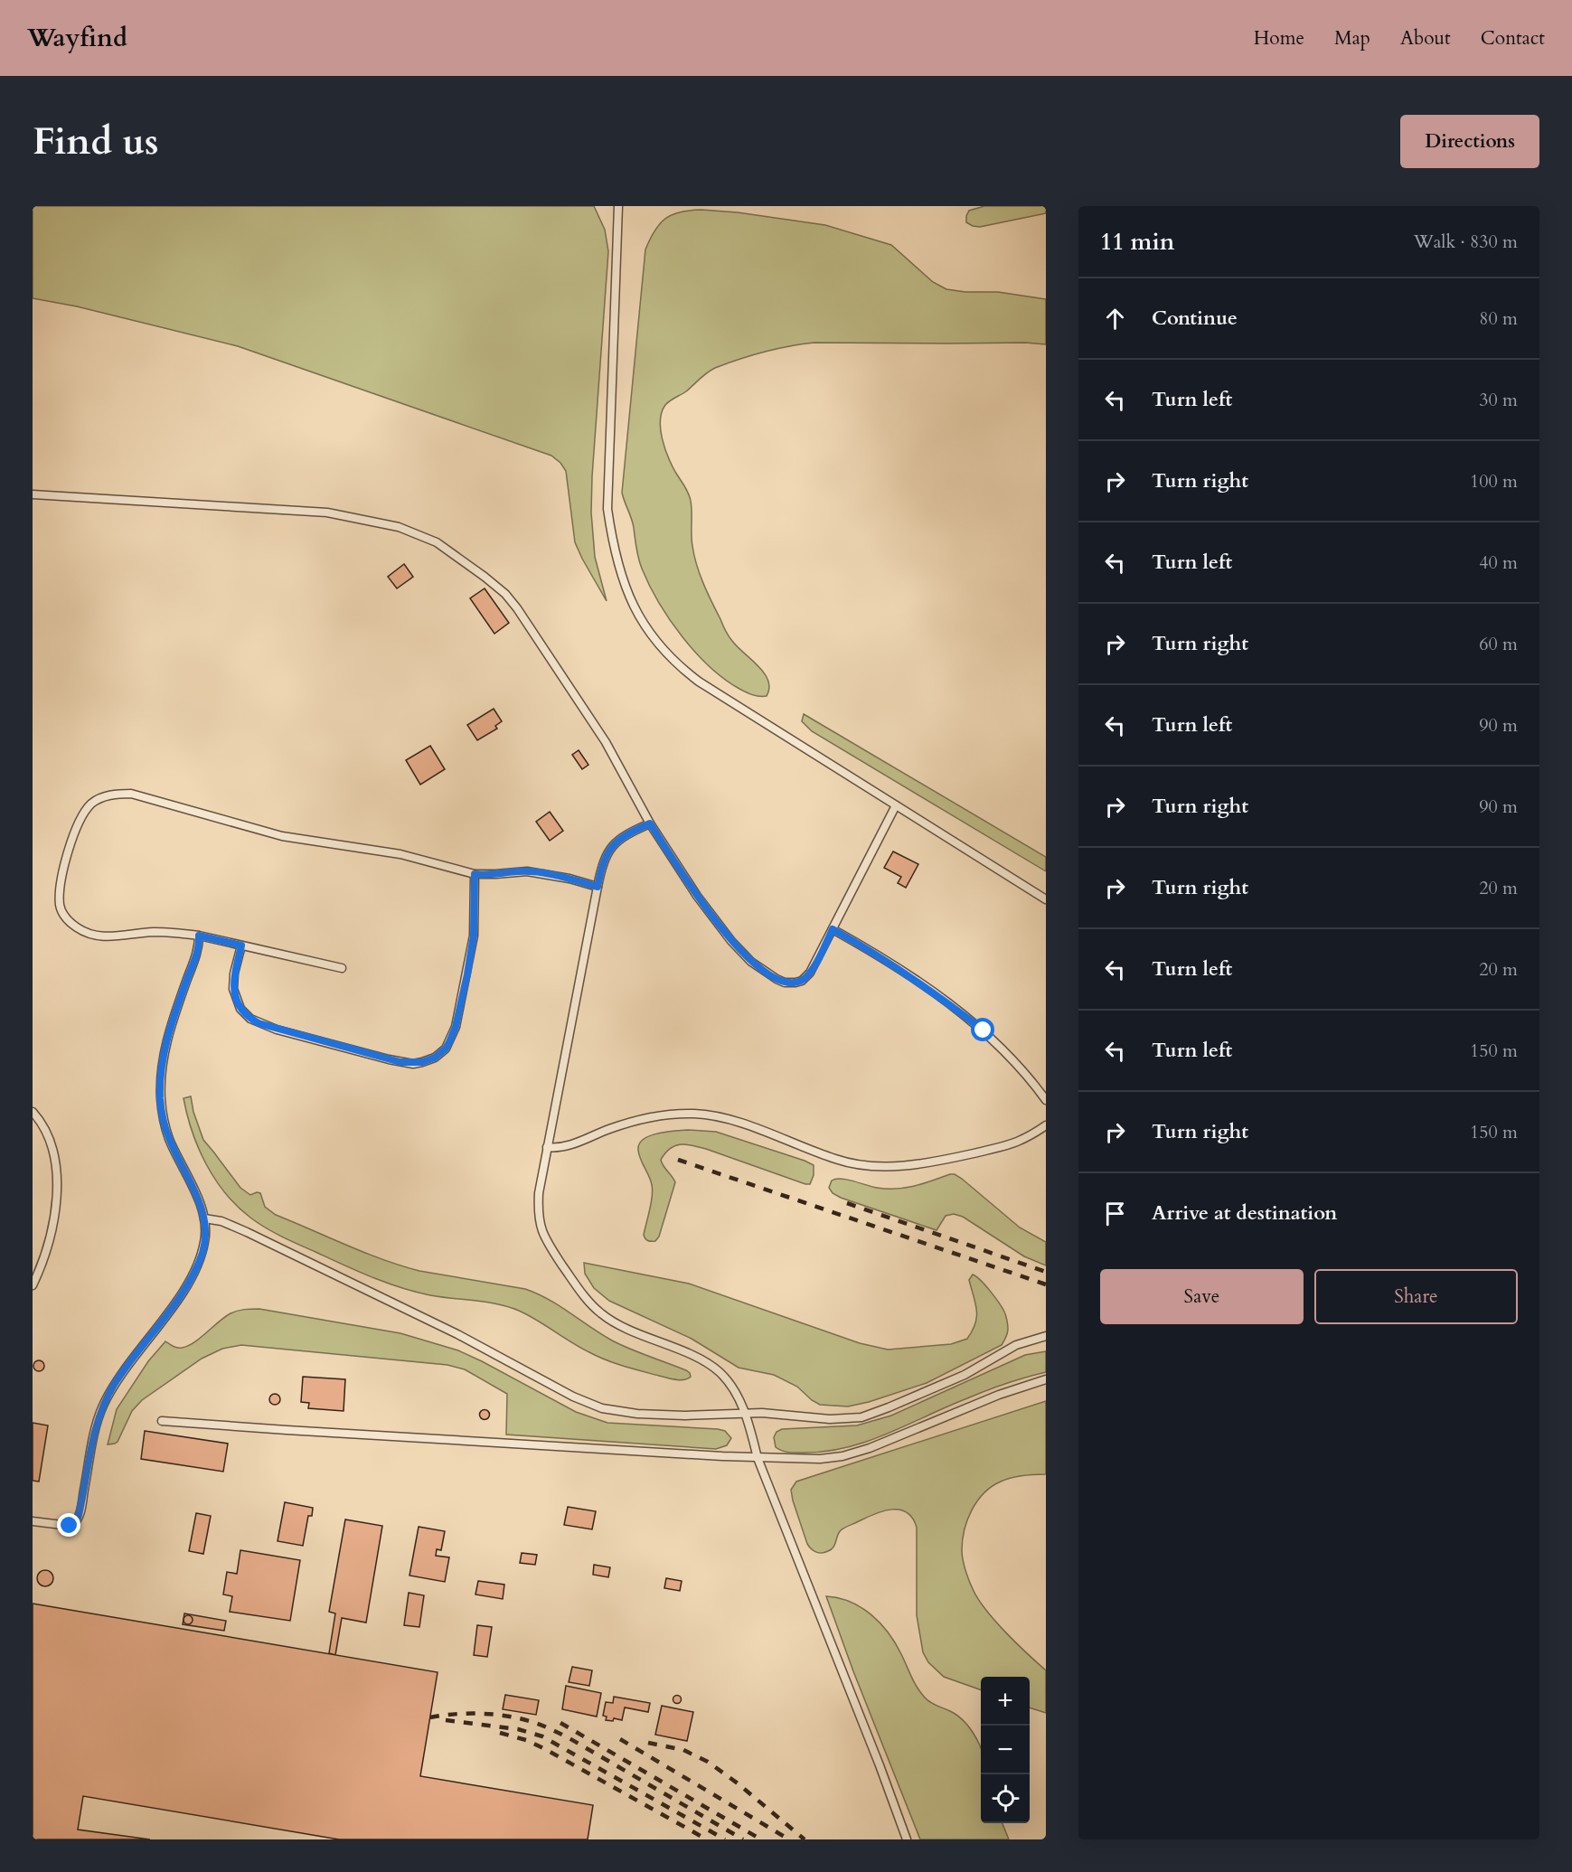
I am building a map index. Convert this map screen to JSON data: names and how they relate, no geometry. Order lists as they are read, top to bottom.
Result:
{
  "page": {
    "header": "Wayfind",
    "nav": [
      "Home",
      "Map",
      "About",
      "Contact"
    ],
    "buttons": [
      "Directions",
      ["Save", "Share"]
    ],
    "title": "Find us",
    "heading": ["11 min", "Walk · 830 m"],
    "list": [
      ["Continue", "80 m"],
      ["Turn left", "30 m"],
      ["Turn right", "100 m"],
      ["Turn left", "40 m"],
      ["Turn right", "60 m"],
      ["Turn left", "90 m"],
      ["Turn right", "90 m"],
      ["Turn right", "20 m"],
      ["Turn left", "20 m"],
      ["Turn left", "150 m"],
      ["Turn right", "150 m"],
      "Arrive at destination"
    ],
    "map_buttons": ["+", "−"]
  }
}
